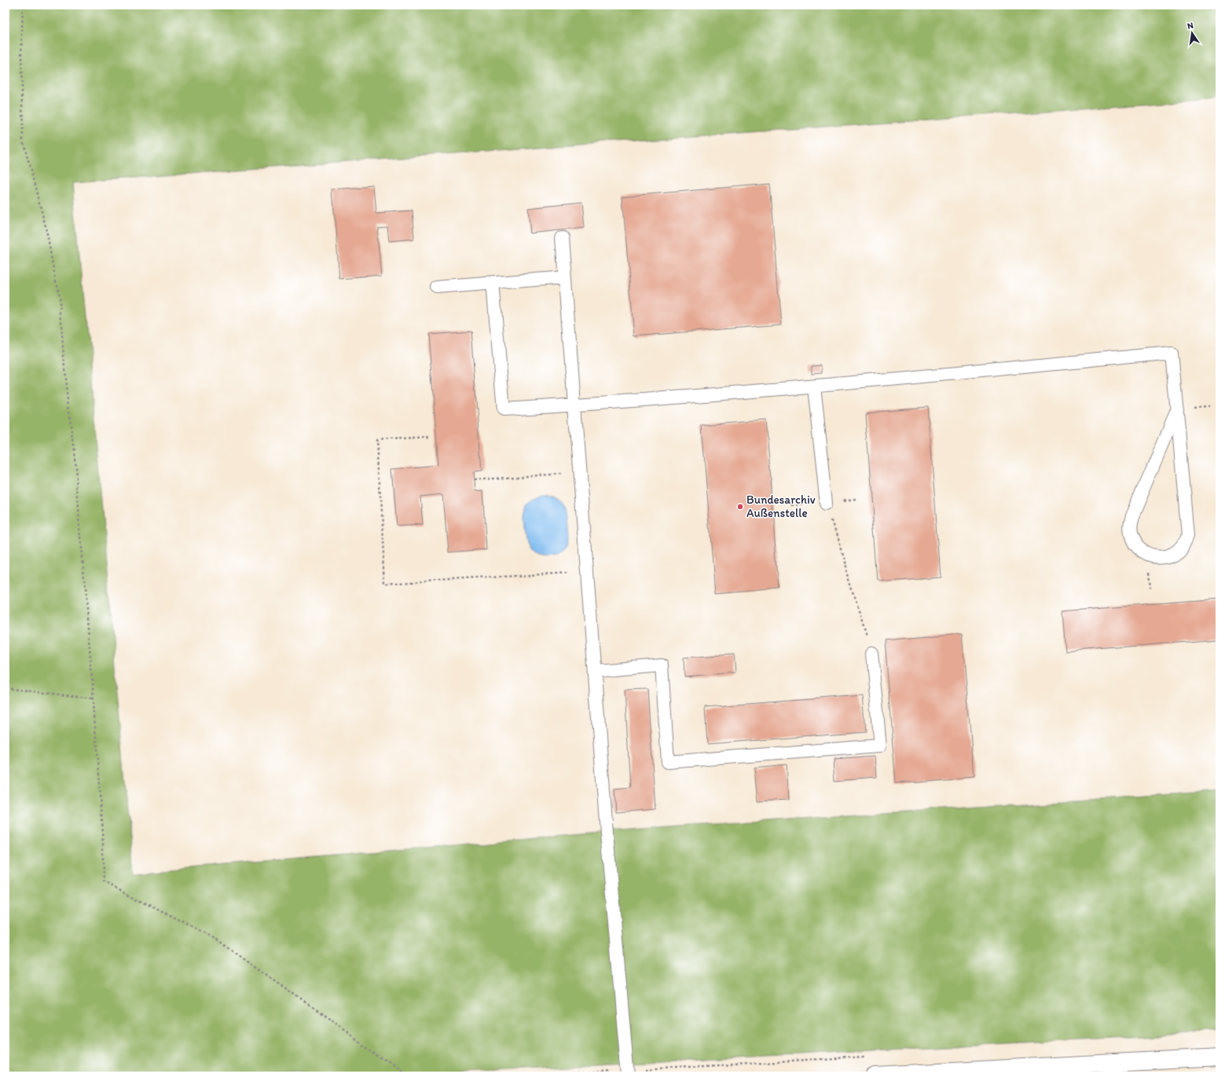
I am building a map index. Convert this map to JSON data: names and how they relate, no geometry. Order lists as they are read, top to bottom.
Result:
{
  "places": ["Bundesarchiv Außenstelle"],
  "north": "top"
}
